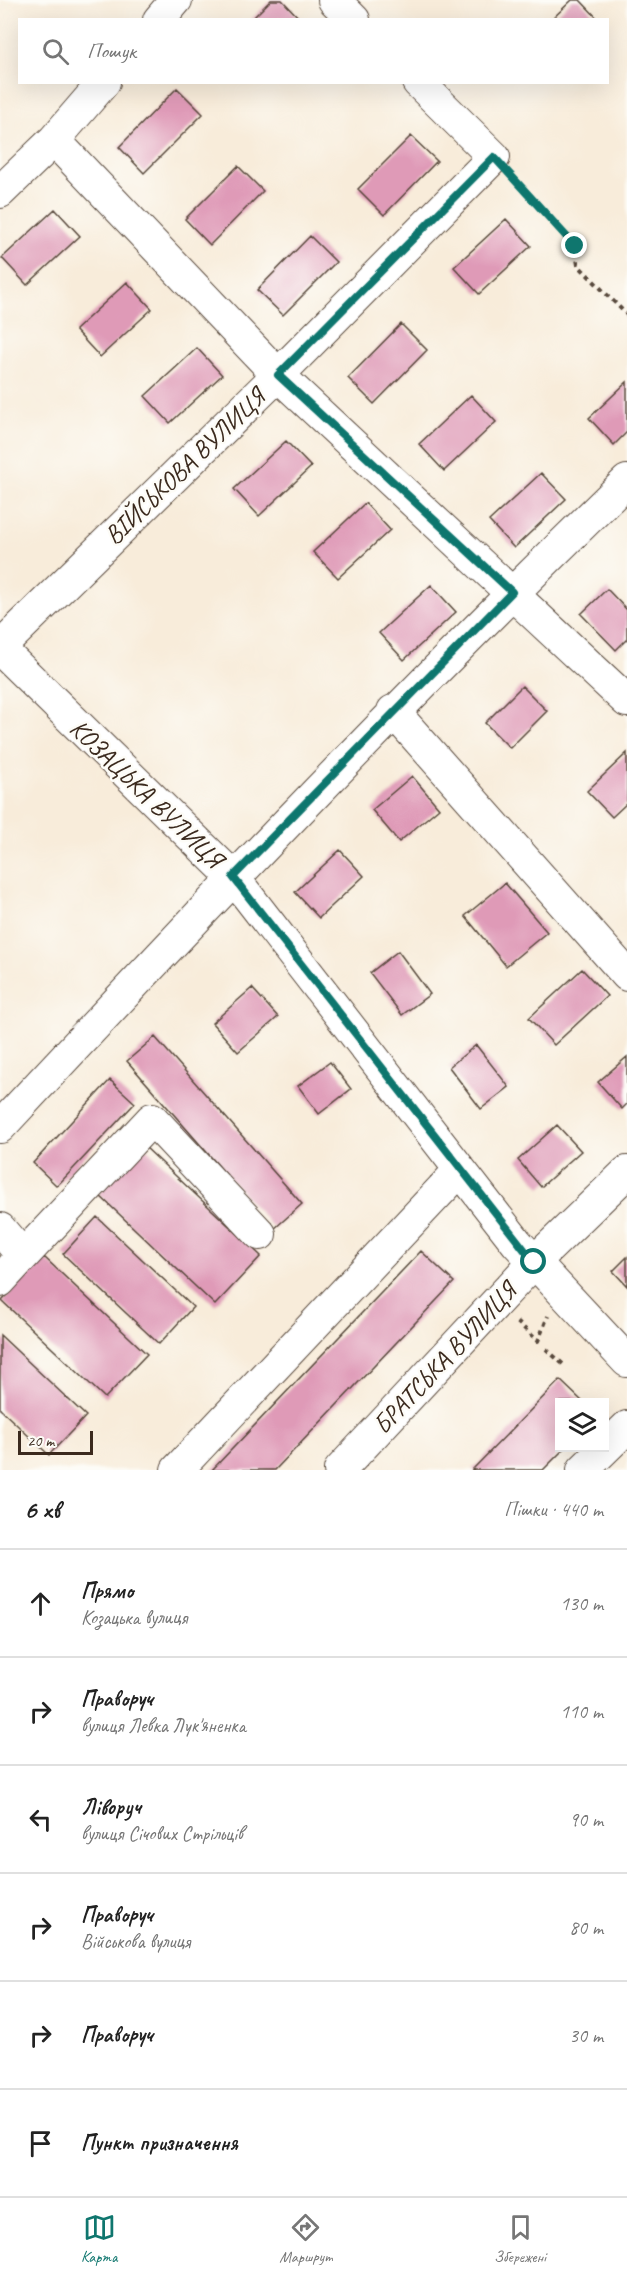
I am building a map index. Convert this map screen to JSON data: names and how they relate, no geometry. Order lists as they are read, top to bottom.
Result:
{
  "streets": {
    "street": ["ВІЙСЬКОВА ВУЛИЦЯ", "КОЗАЦЬКА ВУЛИЦЯ", "БРАТСЬКА ВУЛИЦЯ"]
  },
  "crossings": [
    ["ВІЙСЬКОВА ВУЛИЦЯ", "КОЗАЦЬКА ВУЛИЦЯ"],
    ["КОЗАЦЬКА ВУЛИЦЯ", "БРАТСЬКА ВУЛИЦЯ"]
  ],
  "scale_bar": "20 m",
  "page": {
    "search": "Пошук",
    "scale": "20 m",
    "heading": ["6 хв", "Пішки · 440 m"],
    "list": [
      ["Прямо", "Козацька вулиця", "130 m"],
      ["Праворуч", "вулиця Левка Лук'яненка", "110 m"],
      ["Ліворуч", "вулиця Січових Стрільців", "90 m"],
      ["Праворуч", "Військова вулиця", "80 m"],
      ["Праворуч", "30 m"],
      "Пункт призначення"
    ],
    "nav": ["Карта", "Маршрут", "Збережені"]
  }
}
